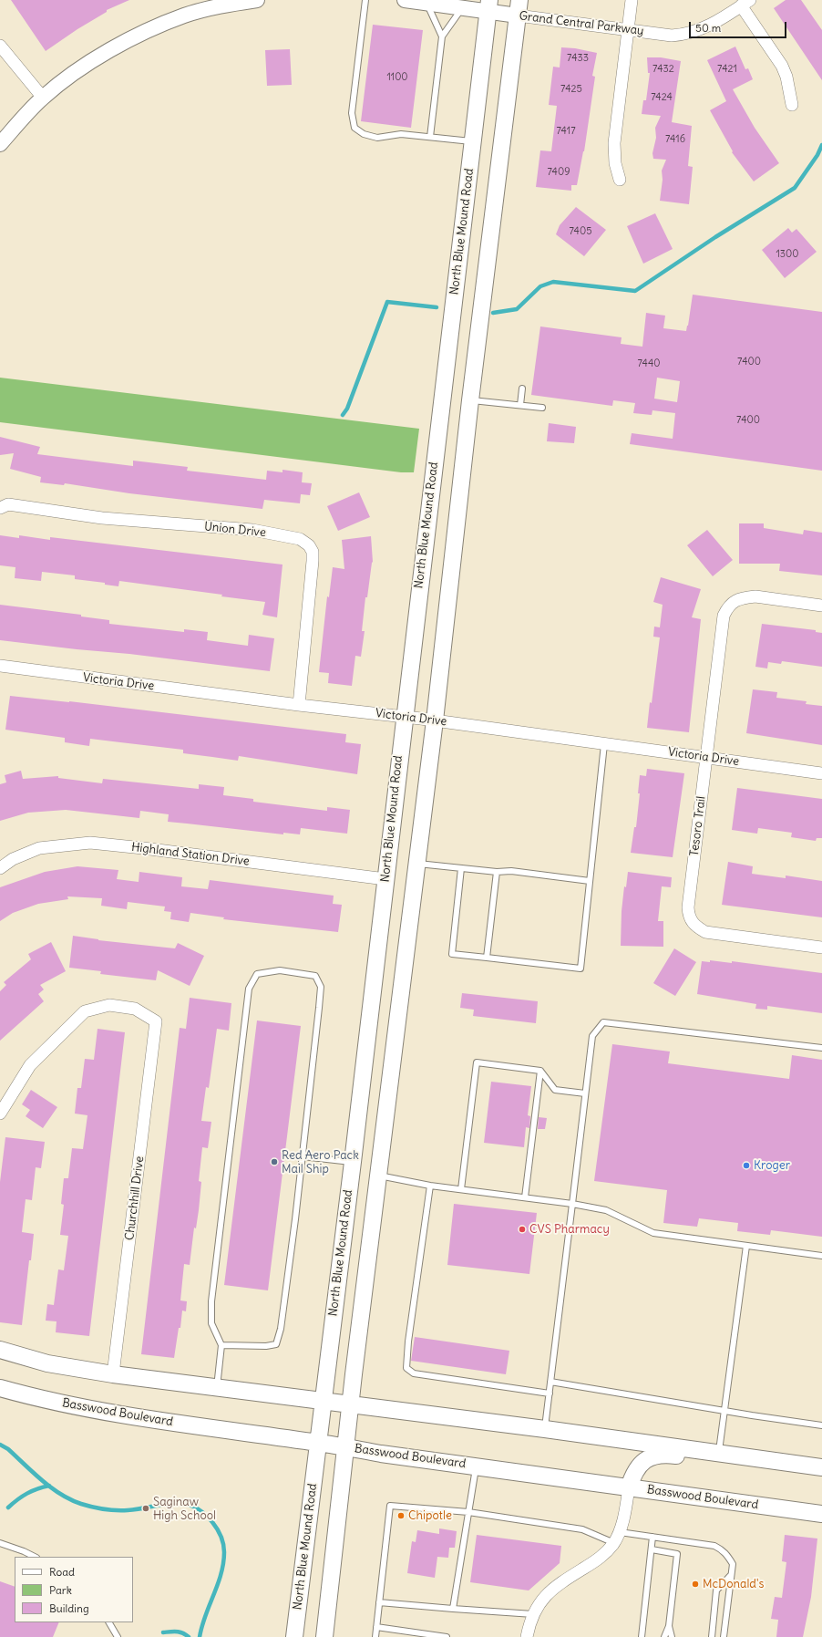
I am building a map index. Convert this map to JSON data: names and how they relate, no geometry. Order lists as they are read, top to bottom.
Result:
{
  "streets": {
    "main road": ["North Blue Mound Road", "Basswood Boulevard"],
    "street": [
      "Grand Central Parkway",
      "Union Drive",
      "Victoria Drive",
      "Tesoro Trail",
      "Highland Station Drive",
      "Churchhill Drive"
    ]
  },
  "crossings": [
    ["Grand Central Parkway", "North Blue Mound Road"],
    ["North Blue Mound Road", "Victoria Drive"],
    ["North Blue Mound Road", "Highland Station Drive"],
    ["North Blue Mound Road", "Basswood Boulevard"],
    ["Union Drive", "Victoria Drive"],
    ["Victoria Drive", "Tesoro Trail"]
  ],
  "places": [
    "Red Aero Pack Mail Ship",
    "Kroger",
    "CVS Pharmacy",
    "Saginaw High School",
    "Chipotle",
    "McDonald's"
  ],
  "house_numbers": [
    "7433",
    "7432",
    "7421",
    "1100",
    "7425",
    "7424",
    "7417",
    "7416",
    "7409",
    "7405",
    "1300",
    "7400",
    "7440",
    "7400"
  ],
  "legend": ["Road", "Park", "Building"],
  "scale_bar": "50 m"
}
